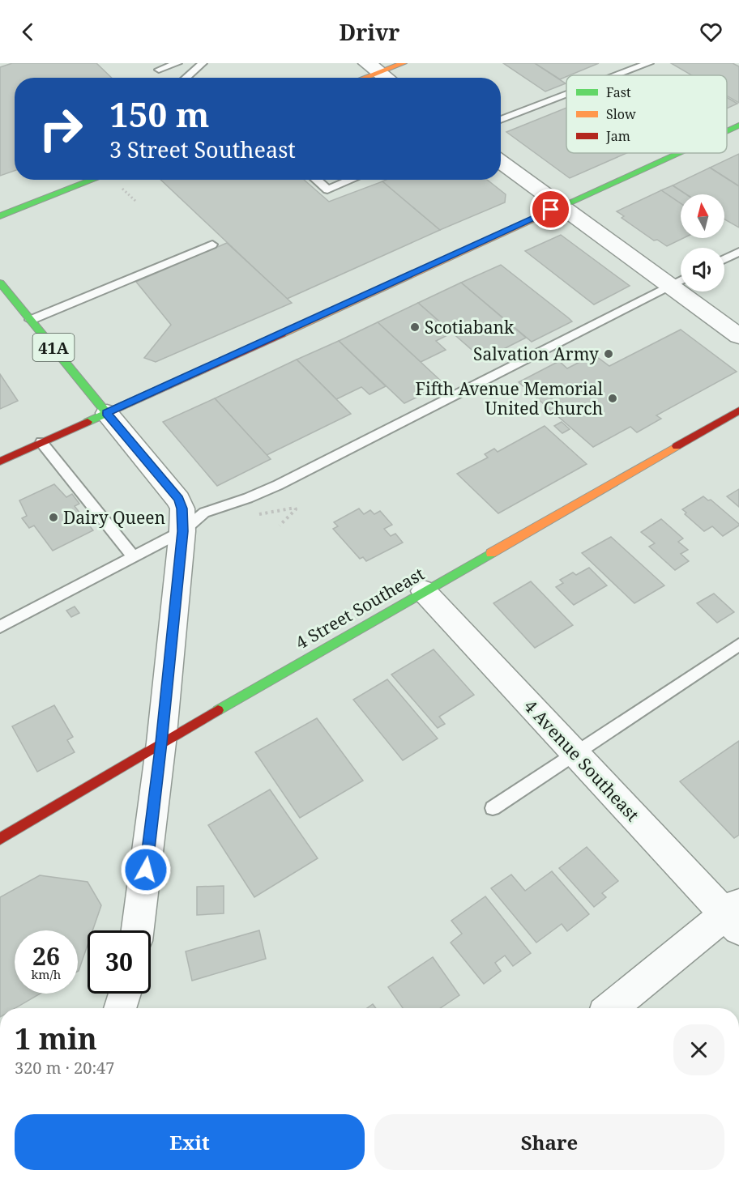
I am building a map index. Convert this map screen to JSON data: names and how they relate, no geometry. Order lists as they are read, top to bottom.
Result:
{
  "streets": {
    "street": ["41A", "4 Street Southeast", "4 Avenue Southeast"]
  },
  "crossings": [
    ["4 Street Southeast", "4 Avenue Southeast"]
  ],
  "places": [
    "Scotiabank",
    "Salvation Army",
    "Fifth Avenue Memorial United Church",
    "Dairy Queen"
  ],
  "legend": ["Fast", "Slow", "Jam"],
  "north": "top",
  "page": {
    "header": "Drivr",
    "turn": ["150 m", "3 Street Southeast"],
    "speed": "26 km/h",
    "limit": "30",
    "heading": ["1 min", "320 m · 20:47"],
    "buttons": ["Exit", "Share"]
  }
}
